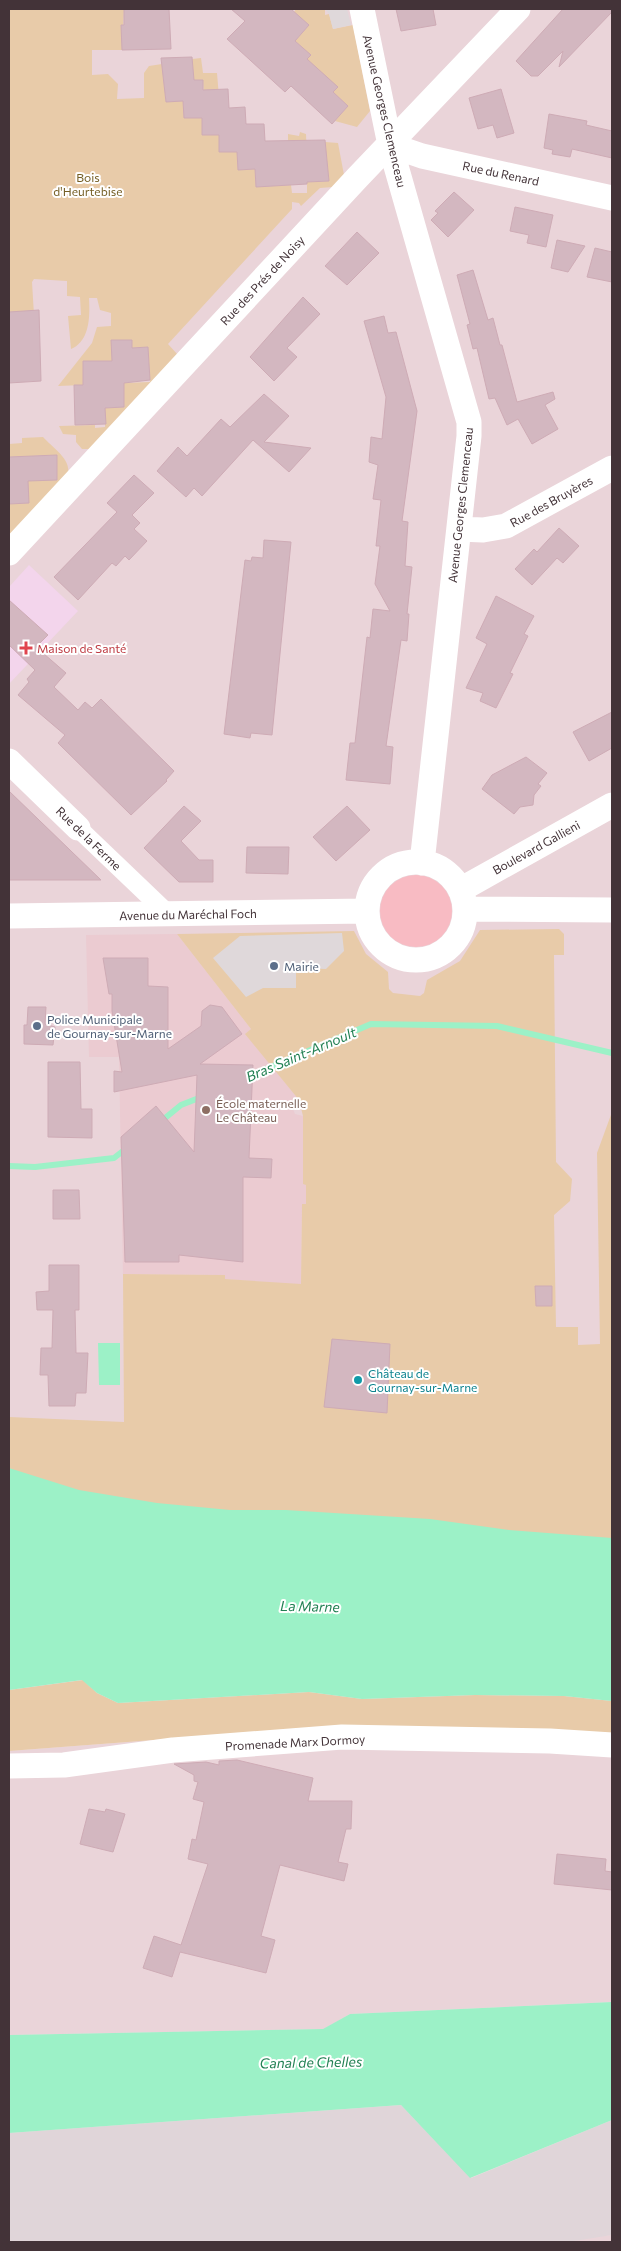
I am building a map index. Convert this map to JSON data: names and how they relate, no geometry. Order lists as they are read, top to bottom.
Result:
{
  "streets": {
    "street": [
      "Avenue Georges Clemenceau",
      "Rue du Renard",
      "Rue des Prés de Noisy",
      "Rue des Bruyères",
      "Rue de la Ferme",
      "Boulevard Gallieni",
      "Avenue du Maréchal Foch",
      "Promenade Marx Dormoy"
    ]
  },
  "crossings": [
    ["Avenue Georges Clemenceau", "Rue du Renard"],
    ["Avenue Georges Clemenceau", "Rue des Prés de Noisy"],
    ["Avenue Georges Clemenceau", "Rue des Bruyères"],
    ["Avenue Georges Clemenceau", "Boulevard Gallieni"],
    ["Avenue Georges Clemenceau", "Avenue du Maréchal Foch"],
    ["Rue du Renard", "Rue des Prés de Noisy"],
    ["Rue de la Ferme", "Avenue du Maréchal Foch"],
    ["Boulevard Gallieni", "Avenue du Maréchal Foch"]
  ],
  "water": ["Bras Saint-Arnoult", "La Marne", "Canal de Chelles"],
  "parks": ["Bois d'Heurtebise"],
  "places": {
    "health": ["Maison de Santé"],
    "other": [
      "Mairie",
      "Police Municipale de Gournay-sur-Marne",
      "École maternelle Le Château",
      "Château de Gournay-sur-Marne"
    ]
  }
}
